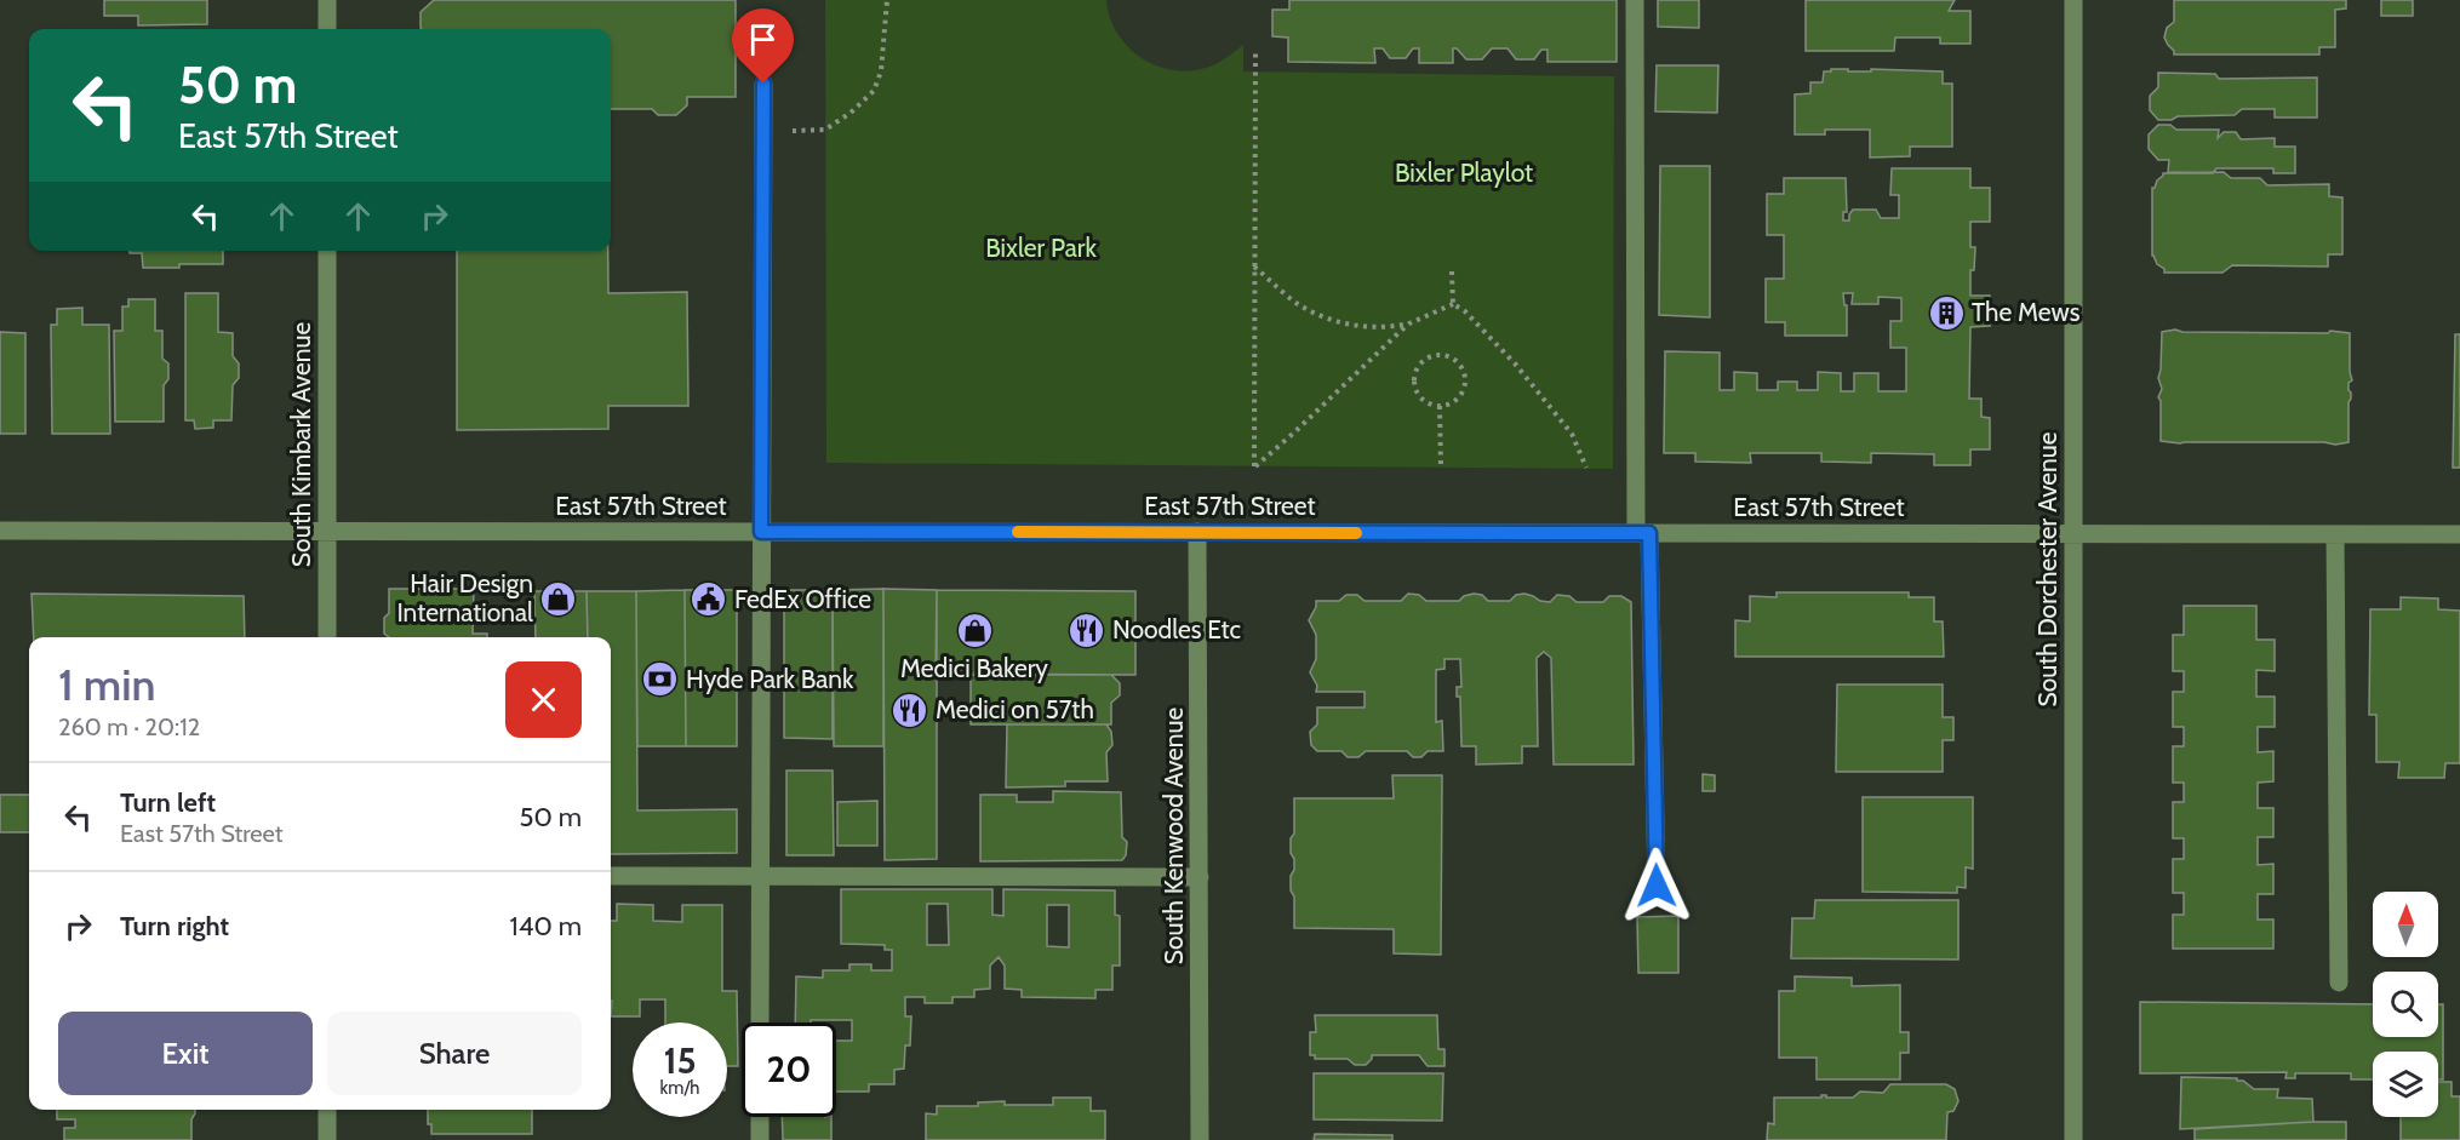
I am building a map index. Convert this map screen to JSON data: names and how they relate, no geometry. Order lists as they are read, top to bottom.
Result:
{
  "streets": {
    "street": [
      "South Kimbark Avenue",
      "East 57th Street",
      "South Dorchester Avenue",
      "South Kenwood Avenue"
    ]
  },
  "crossings": [
    ["South Kimbark Avenue", "East 57th Street"],
    ["East 57th Street", "South Dorchester Avenue"],
    ["East 57th Street", "South Kenwood Avenue"]
  ],
  "parks": ["Bixler Playlot", "Bixler Park"],
  "places": {
    "building": ["The Mews"],
    "shop": ["Hair Design International", "Medici Bakery"],
    "public building": ["FedEx Office"],
    "restaurant": ["Noodles Etc", "Medici on 57th"],
    "bank": ["Hyde Park Bank"]
  },
  "north": "top",
  "page": {
    "turn": ["50 m", "East 57th Street"],
    "heading": ["1 min", "260 m · 20:12"],
    "list": [
      {
        "name": "Turn left",
        "note": "East 57th Street",
        "value": "50 m"
      },
      {
        "name": "Turn right",
        "value": "140 m"
      }
    ],
    "buttons": ["Exit", "Share"],
    "speed": "15 km/h",
    "limit": "20"
  }
}
